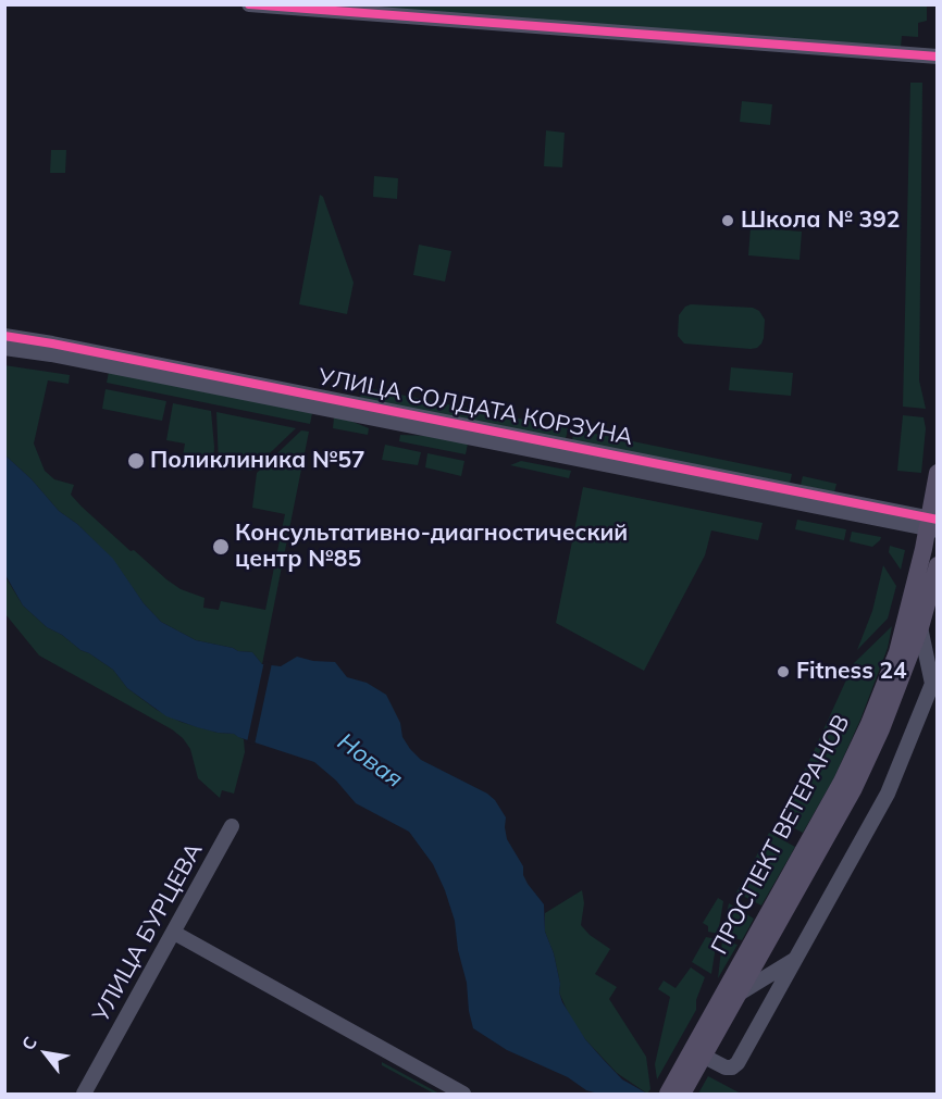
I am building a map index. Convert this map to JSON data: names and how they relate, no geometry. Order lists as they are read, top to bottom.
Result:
{
  "streets": {
    "main road": ["ПРОСПЕКТ ВЕТЕРАНОВ"],
    "street": ["УЛИЦА СОЛДАТА КОРЗУНА", "УЛИЦА БУРЦЕВА"]
  },
  "crossings": [
    ["УЛИЦА СОЛДАТА КОРЗУНА", "ПРОСПЕКТ ВЕТЕРАНОВ"]
  ],
  "water": ["Новая"],
  "places": [
    "Школа № 392",
    "Поликлиника №57",
    "Консультативно-диагностический центр №85",
    "Fitness 24"
  ],
  "north": "top left"
}
